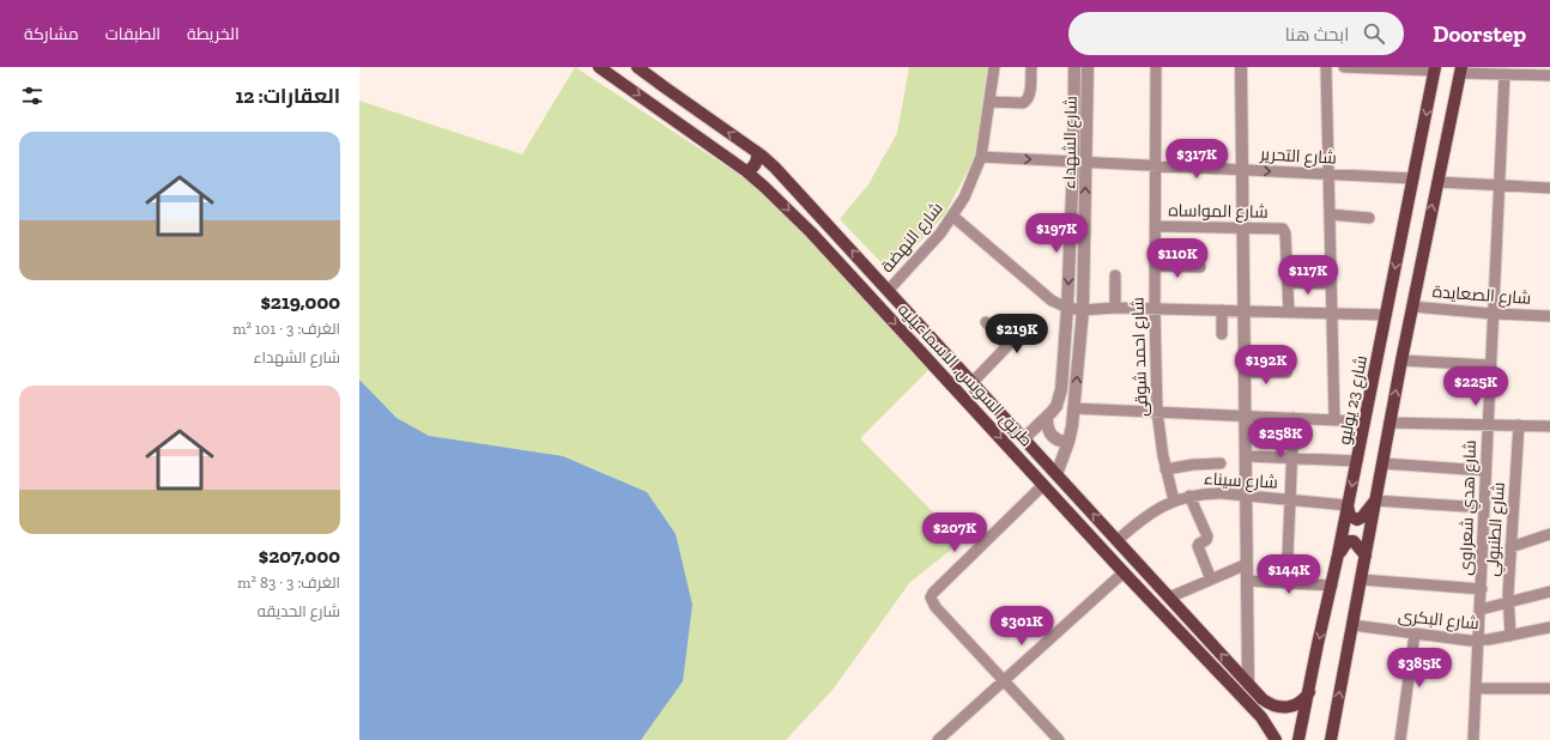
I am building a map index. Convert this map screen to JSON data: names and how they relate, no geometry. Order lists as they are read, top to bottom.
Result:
{
  "streets": {
    "main road": ["طريق السويس, الاسماعيليه", "شارع 23 يوليو"],
    "street": [
      "شارع الشهداء",
      "شارع التحرير",
      "شارع المواساه",
      "شارع النهضة",
      "شارع الصعايدة",
      "شارع احمد شوقى",
      "شارع سيناء",
      "شارع هدي شعراوى",
      "شارع الطنبولي",
      "شارع البكرى"
    ]
  },
  "crossings": [
    ["شارع الشهداء", "شارع التحرير"],
    ["شارع الشهداء", "طريق السويس, الاسماعيليه"],
    ["شارع التحرير", "شارع النهضة"],
    ["شارع التحرير", "شارع احمد شوقى"],
    ["شارع التحرير", "شارع 23 يوليو"],
    ["شارع المواساه", "شارع احمد شوقى"],
    ["شارع النهضة", "طريق السويس, الاسماعيليه"],
    ["شارع الصعايدة", "شارع هدي شعراوى"],
    ["شارع احمد شوقى", "شارع سيناء"],
    ["طريق السويس, الاسماعيليه", "شارع سيناء"],
    ["شارع 23 يوليو", "شارع سيناء"],
    ["شارع هدي شعراوى", "شارع البكرى"],
    ["شارع الطنبولي", "شارع البكرى"]
  ],
  "one_way": ["شارع التحرير"],
  "page": {
    "header": "Doorstep",
    "search": "ابحث هنا",
    "nav": ["الخريطة", "الطبقات", "مشاركة"],
    "heading": "العقارات: 12",
    "list": [
      {
        "name": "$219,000",
        "note": "الغرف: 3 · 101 m² · شارع الشهداء"
      },
      {
        "name": "$207,000",
        "note": "الغرف: 3 · 83 m² · شارع الحديقه"
      }
    ],
    "price": [
      "$317K",
      "$197K",
      "$110K",
      "$117K",
      "$219K",
      "$192K",
      "$225K",
      "$258K",
      "$207K",
      "$144K",
      "$301K",
      "$385K"
    ]
  }
}
